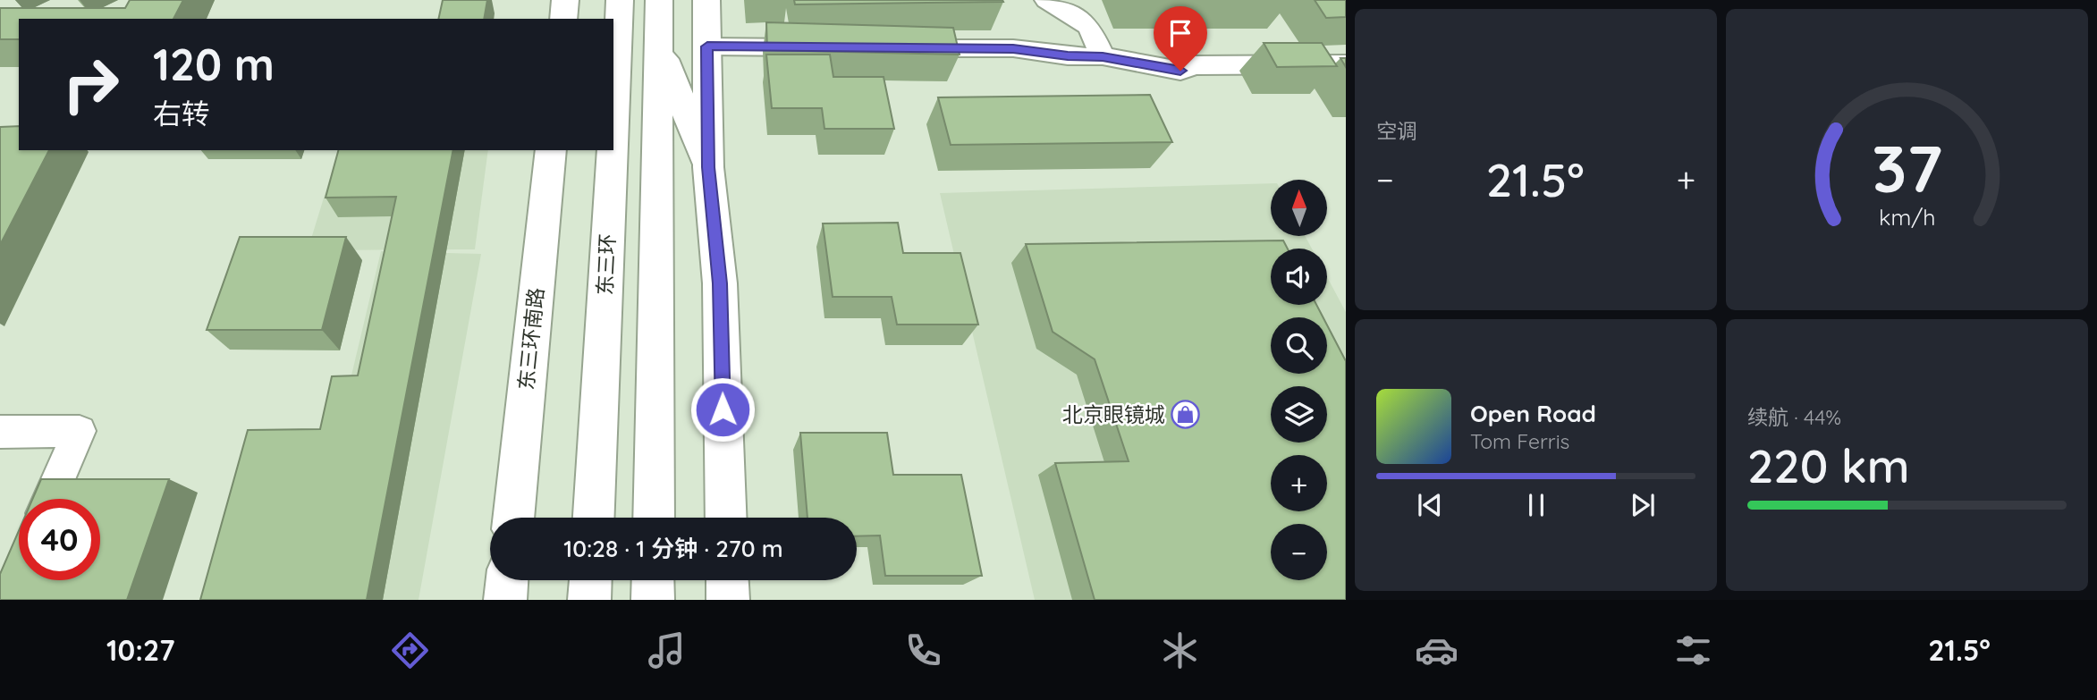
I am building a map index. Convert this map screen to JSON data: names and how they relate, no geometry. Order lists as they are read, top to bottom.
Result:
{
  "streets": {
    "main road": ["东三环", "东三环南路"]
  },
  "places": {
    "shop": ["北京眼镜城"]
  },
  "north": "top",
  "page": {
    "tile": [
      "空调",
      ["续航 · 44%", "220 km"]
    ],
    "turn": ["120 m", "右转"],
    "heat": ["−", "21.5°", "+"],
    "map_buttons": ["+", "−"],
    "song": ["Open Road", "Tom Ferris"],
    "limit": "40",
    "trip": "10:28 · 1 分钟 · 270 m",
    "tabs": ["10:27", "21.5°"],
    "gauge": ["37", "km/h"]
  }
}
